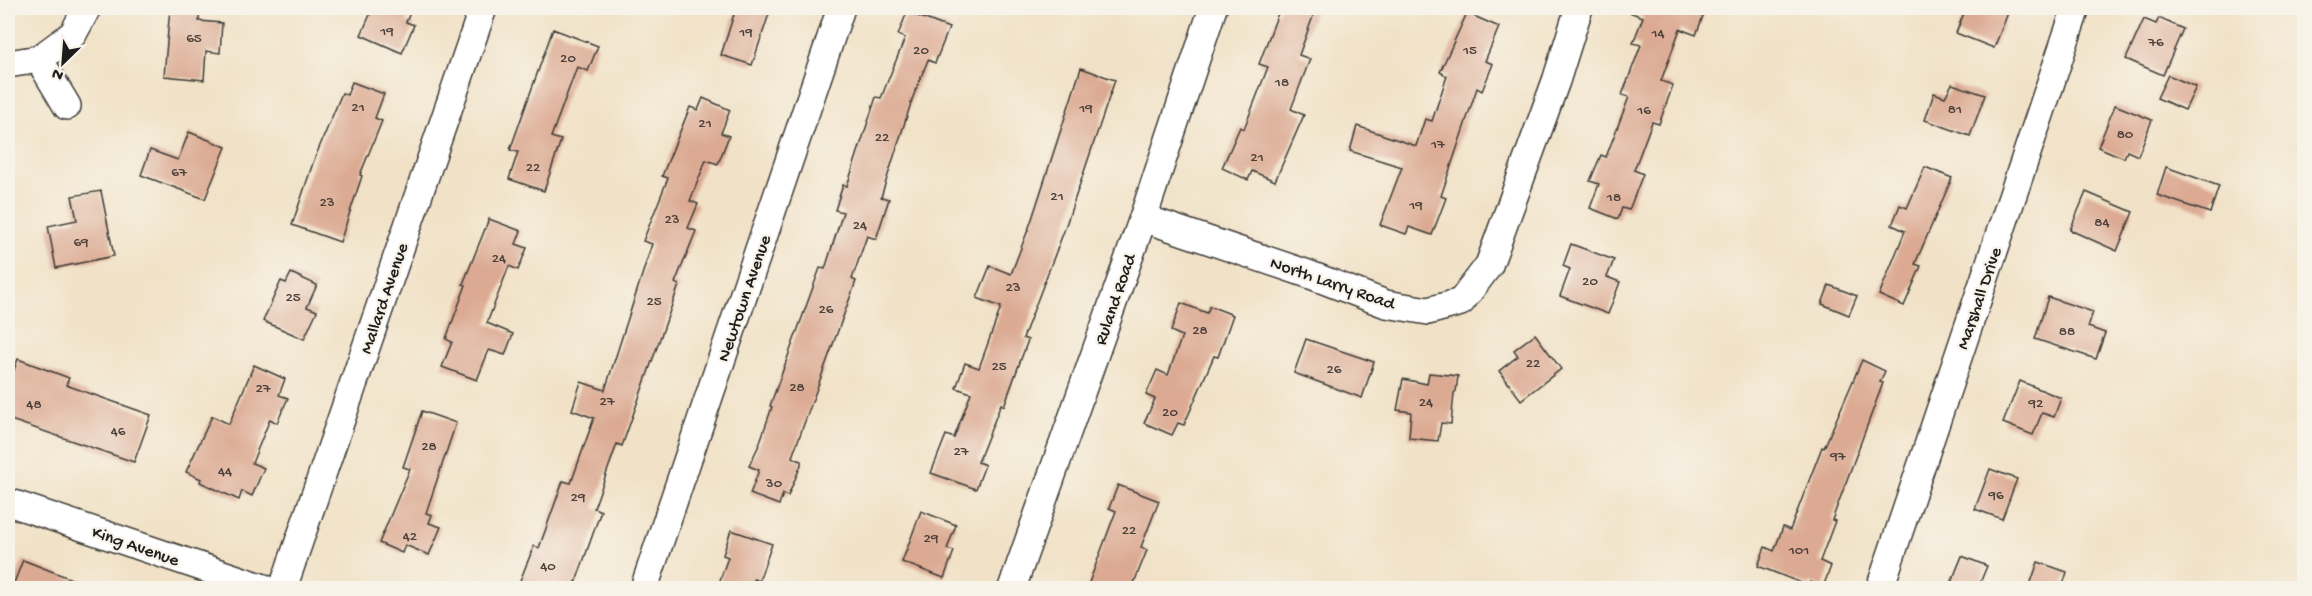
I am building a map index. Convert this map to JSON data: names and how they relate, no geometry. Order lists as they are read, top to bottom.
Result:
{
  "streets": {
    "street": [
      "North Larry Road",
      "Mallard Avenue",
      "Newtown Avenue",
      "Marshall Drive",
      "Ruland Road",
      "King Avenue"
    ]
  },
  "crossings": [
    ["North Larry Road", "Ruland Road"]
  ],
  "house_numbers": [
    "19",
    "19",
    "14",
    "65",
    "76",
    "20",
    "15",
    "20",
    "18",
    "21",
    "19",
    "81",
    "16",
    "21",
    "80",
    "22",
    "17",
    "21",
    "22",
    "67",
    "21",
    "18",
    "23",
    "19",
    "23",
    "84",
    "24",
    "69",
    "24",
    "20",
    "23",
    "25",
    "25",
    "26",
    "28",
    "88",
    "22",
    "25",
    "26",
    "28",
    "27",
    "27",
    "24",
    "92",
    "48",
    "20",
    "46",
    "28",
    "27",
    "97",
    "44",
    "30",
    "96",
    "29",
    "22",
    "42",
    "29",
    "101",
    "40"
  ],
  "north": "bottom left"
}
